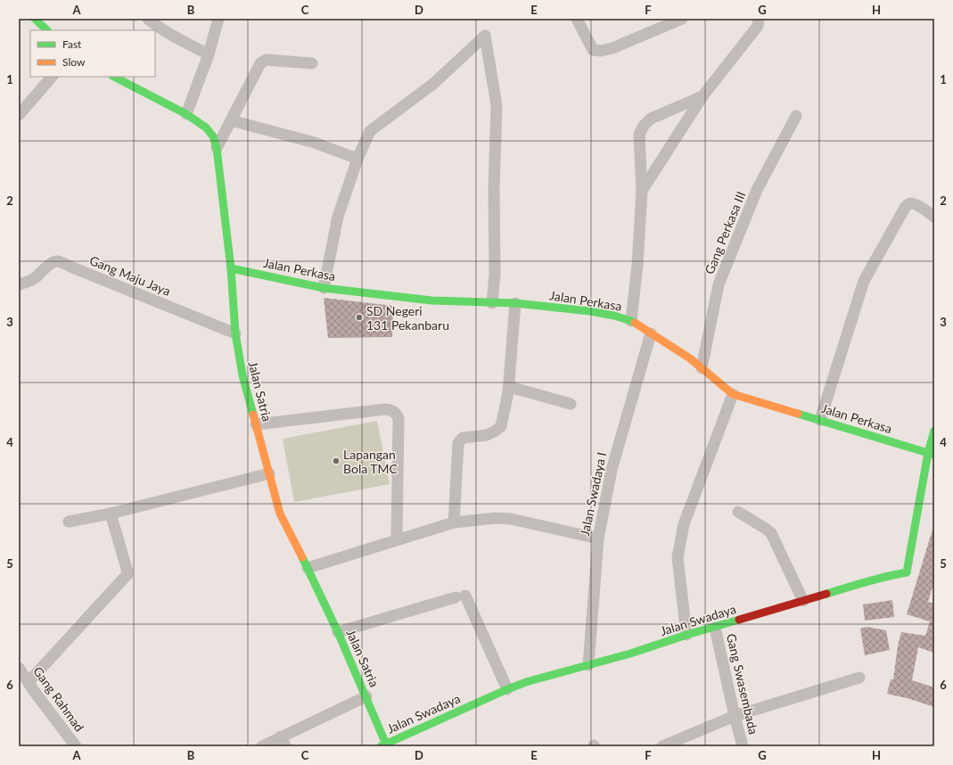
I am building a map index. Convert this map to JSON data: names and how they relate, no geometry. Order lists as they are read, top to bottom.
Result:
{
  "streets": {
    "street": [
      "Gang Perkasa III",
      "Jalan Perkasa",
      "Gang Maju Jaya",
      "Jalan Satria",
      "Jalan Swadaya I",
      "Jalan Swadaya",
      "Gang Swasembada",
      "Gang Rahmad"
    ]
  },
  "crossings": [
    ["Gang Perkasa III", "Jalan Perkasa"],
    ["Jalan Perkasa", "Jalan Satria"],
    ["Jalan Perkasa", "Jalan Swadaya I"],
    ["Jalan Perkasa", "Jalan Swadaya"],
    ["Gang Maju Jaya", "Jalan Satria"],
    ["Jalan Satria", "Jalan Swadaya"],
    ["Jalan Swadaya I", "Jalan Swadaya"],
    ["Jalan Swadaya", "Gang Swasembada"]
  ],
  "places": ["SD Negeri 131 Pekanbaru", "Lapangan Bola TMC"],
  "legend": ["Fast", "Slow"],
  "grid": {
    "columns": [
      "A",
      "B",
      "C",
      "D",
      "E",
      "F",
      "G",
      "H"
    ],
    "rows": [
      "1",
      "2",
      "3",
      "4",
      "5",
      "6"
    ]
  }
}
